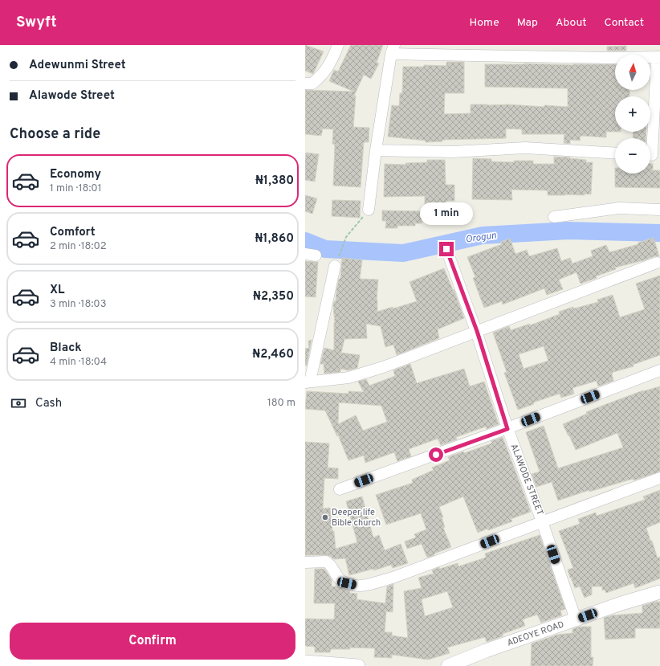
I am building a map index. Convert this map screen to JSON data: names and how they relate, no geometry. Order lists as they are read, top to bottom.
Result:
{
  "streets": {
    "street": ["ALAWODE STREET", "ADEOYE ROAD"]
  },
  "crossings": [
    ["ALAWODE STREET", "ADEOYE ROAD"]
  ],
  "water": ["Orogun"],
  "places": ["Deeper life Bible church"],
  "north": "top",
  "page": {
    "header": "Swyft",
    "nav": [
      "Home",
      "Map",
      "About",
      "Contact"
    ],
    "banner": ["Adewunmi Street", "Alawode Street"],
    "map_buttons": ["+", "−"],
    "heading": "Choose a ride",
    "list": [
      {
        "name": "Economy",
        "note": "1 min · 18:01",
        "value": "₦1,380"
      },
      {
        "name": "Comfort",
        "note": "2 min · 18:02",
        "value": "₦1,860"
      },
      {
        "name": "XL",
        "note": "3 min · 18:03",
        "value": "₦2,350"
      },
      {
        "name": "Black",
        "note": "4 min · 18:04",
        "value": "₦2,460"
      }
    ],
    "bubble": "1 min",
    "pay": ["Cash", "180 m"],
    "buttons": "Confirm"
  }
}
